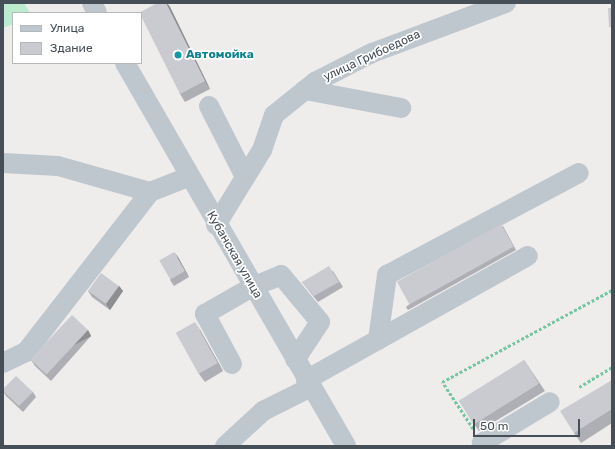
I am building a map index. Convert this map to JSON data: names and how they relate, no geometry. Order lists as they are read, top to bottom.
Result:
{
  "streets": {
    "street": ["улица Грибоедова", "Кубанская улица"]
  },
  "crossings": [
    ["улица Грибоедова", "Кубанская улица"]
  ],
  "places": ["Автомойка"],
  "legend": ["Улица", "Здание"],
  "scale_bar": "50 m"
}
